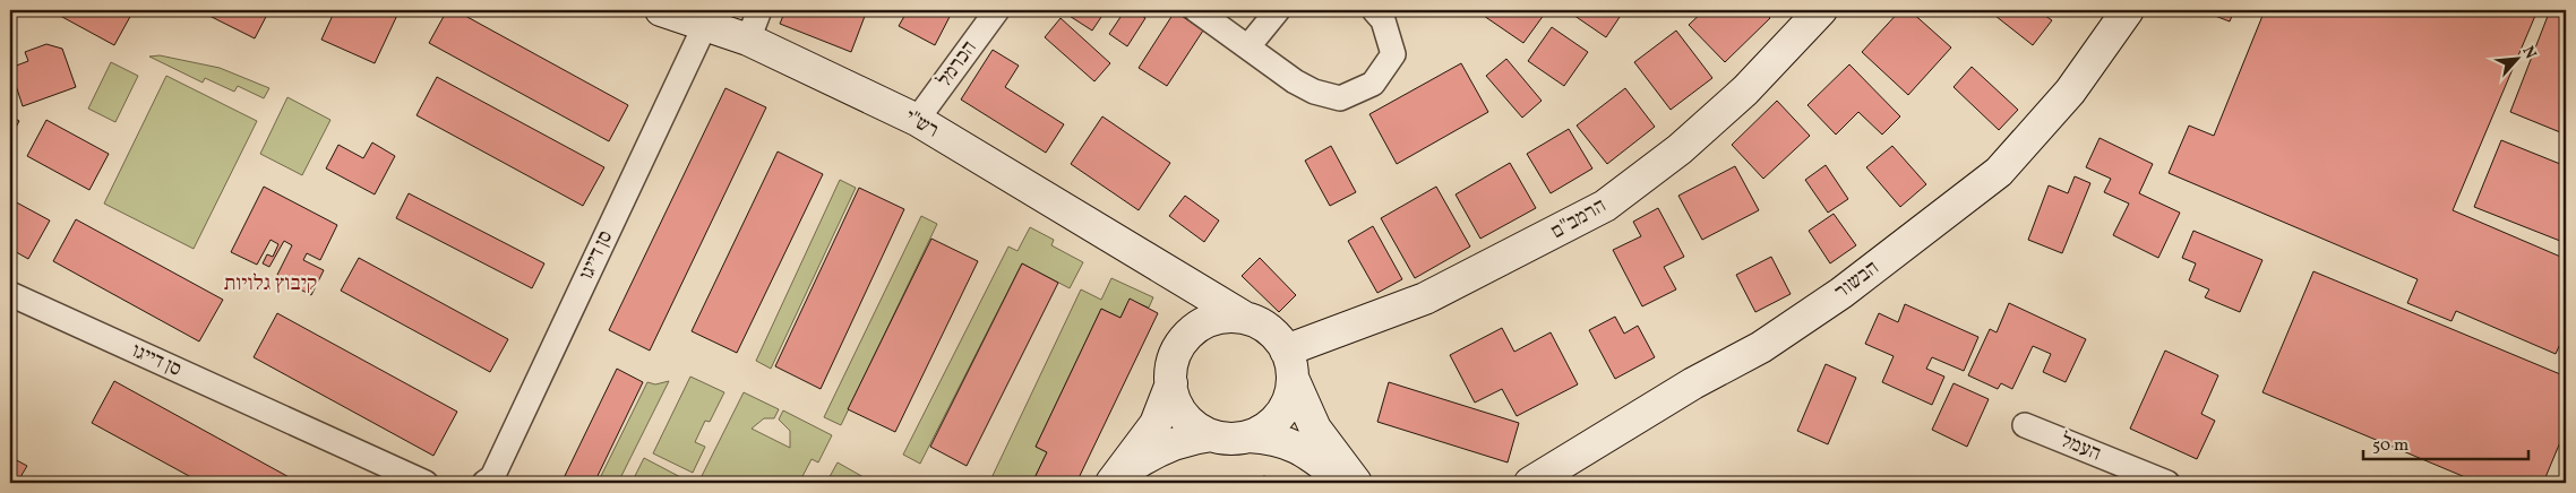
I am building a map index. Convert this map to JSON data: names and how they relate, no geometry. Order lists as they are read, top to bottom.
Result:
{
  "streets": {
    "street": [
      "הכרמל",
      "רש\"י",
      "הרמב\"ם",
      "סן דייגו",
      "הבשור",
      "העמל"
    ]
  },
  "crossings": [
    ["הכרמל", "רש\"י"],
    ["רש\"י", "הרמב\"ם"],
    ["רש\"י", "סן דייגו"]
  ],
  "districts": ["קיבוץ גלויות"],
  "scale_bar": "50 m",
  "north": "top right"
}
